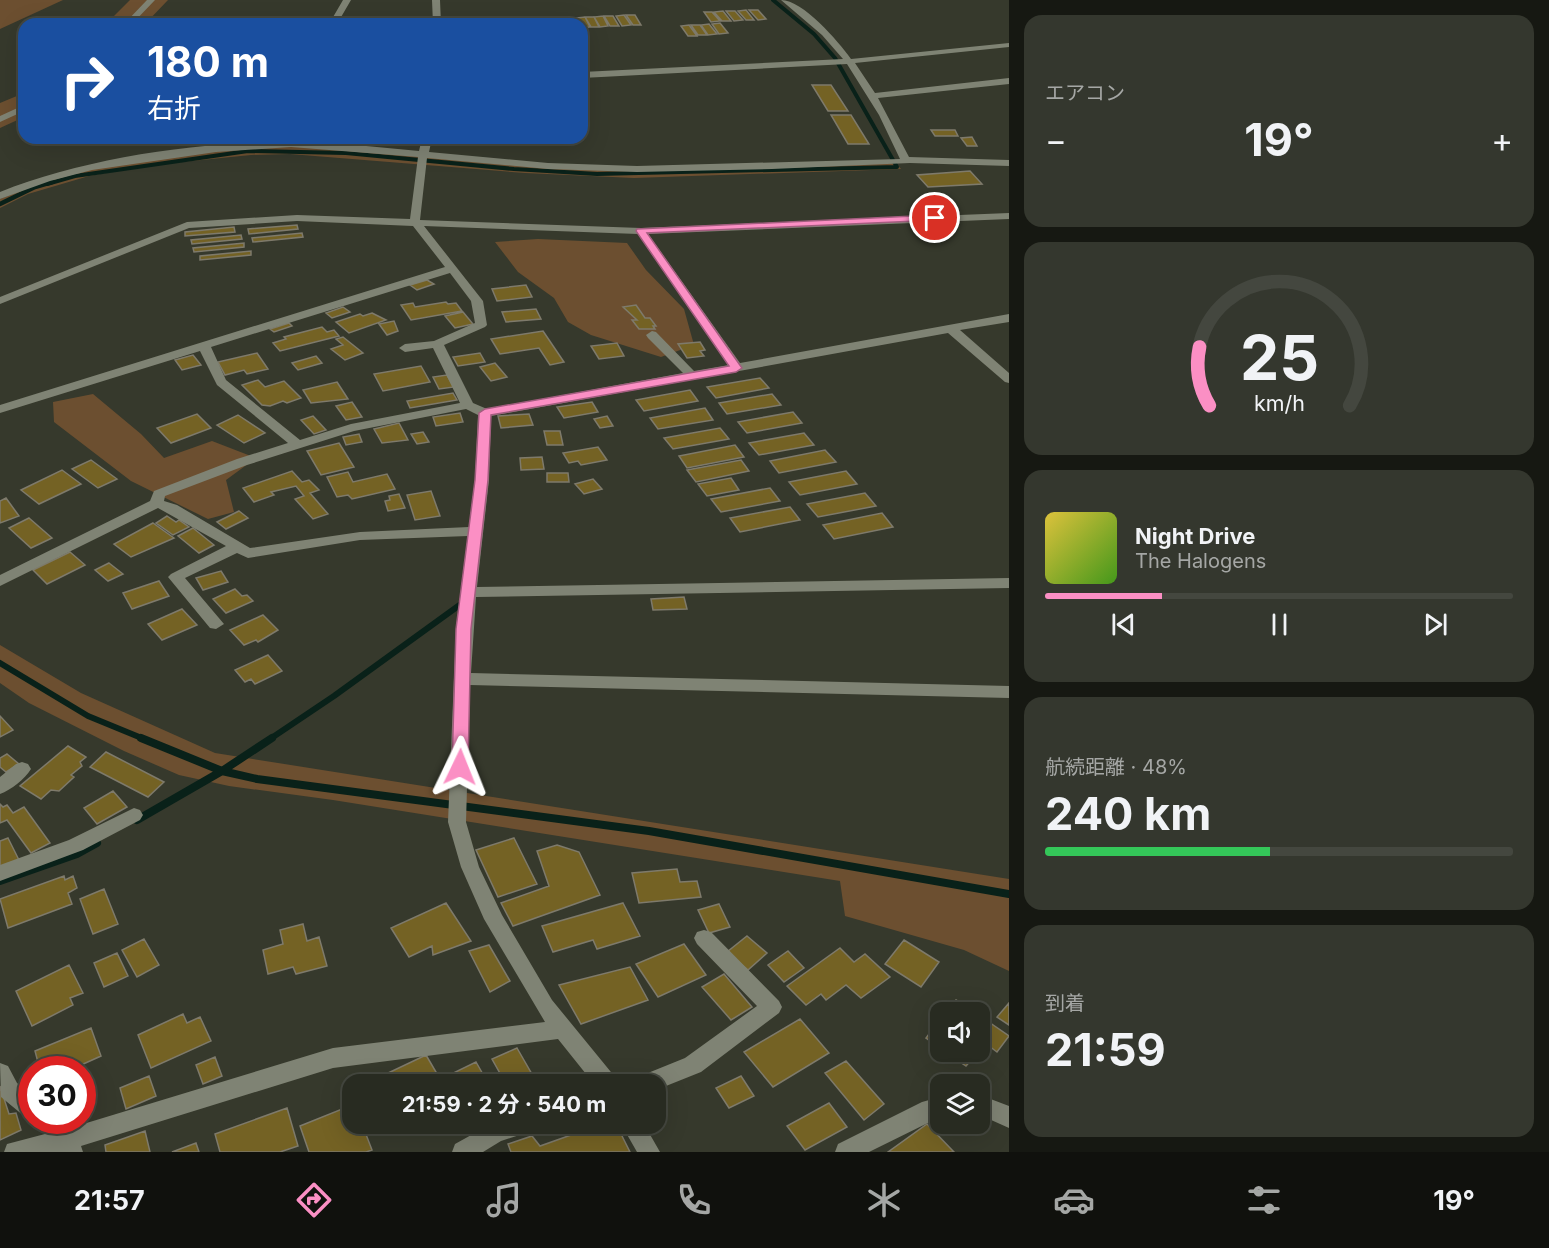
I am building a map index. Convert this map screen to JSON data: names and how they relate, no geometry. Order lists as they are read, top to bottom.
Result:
{
  "page": {
    "tile": [
      "エアコン",
      ["航続距離 · 48%", "240 km"],
      ["到着", "21:59"]
    ],
    "turn": ["180 m", "右折"],
    "heat": ["−", "19°", "+"],
    "song": ["Night Drive", "The Halogens"],
    "limit": "30",
    "trip": "21:59 · 2 分 · 540 m",
    "tabs": ["21:57", "19°"],
    "gauge": ["25", "km/h"]
  }
}
